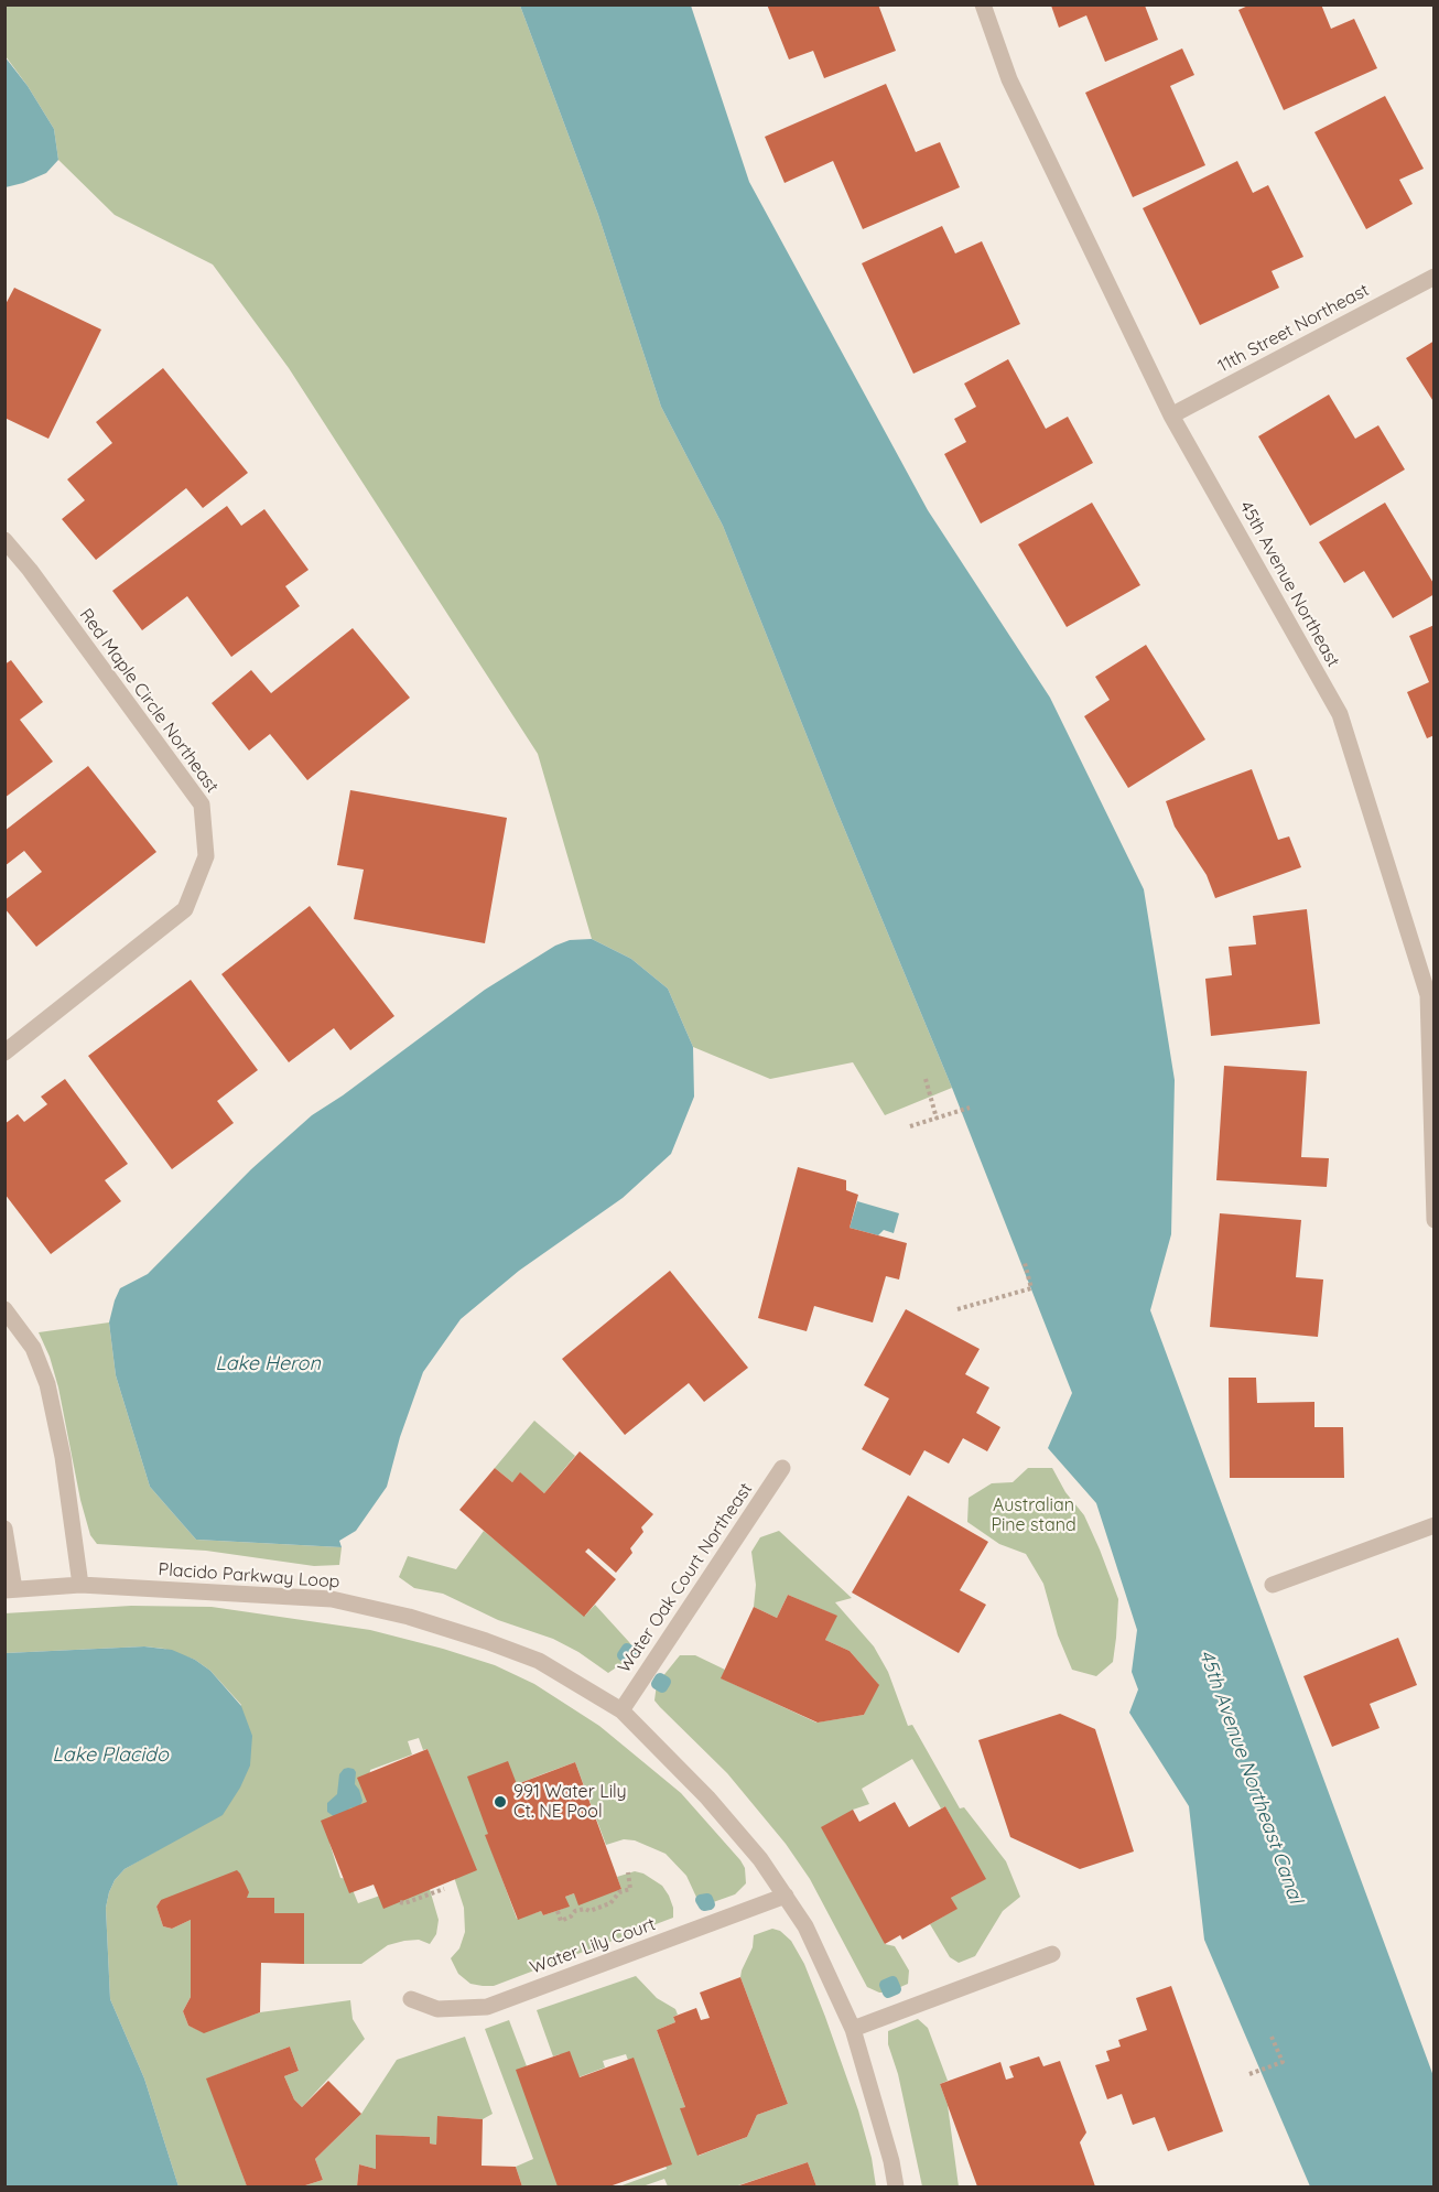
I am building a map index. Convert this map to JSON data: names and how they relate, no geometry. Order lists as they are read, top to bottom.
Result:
{
  "streets": {
    "street": [
      "11th Street Northeast",
      "45th Avenue Northeast",
      "Red Maple Circle Northeast",
      "Placido Parkway Loop",
      "Water Oak Court Northeast",
      "Water Lily Court"
    ]
  },
  "crossings": [
    ["11th Street Northeast", "45th Avenue Northeast"],
    ["Placido Parkway Loop", "Water Oak Court Northeast"],
    ["Placido Parkway Loop", "Water Lily Court"]
  ],
  "water": ["Lake Heron", "Lake Placido", "45th Avenue Northeast Canal"],
  "parks": ["Australian Pine stand"],
  "places": ["991 Water Lily Ct. NE Pool"]
}
